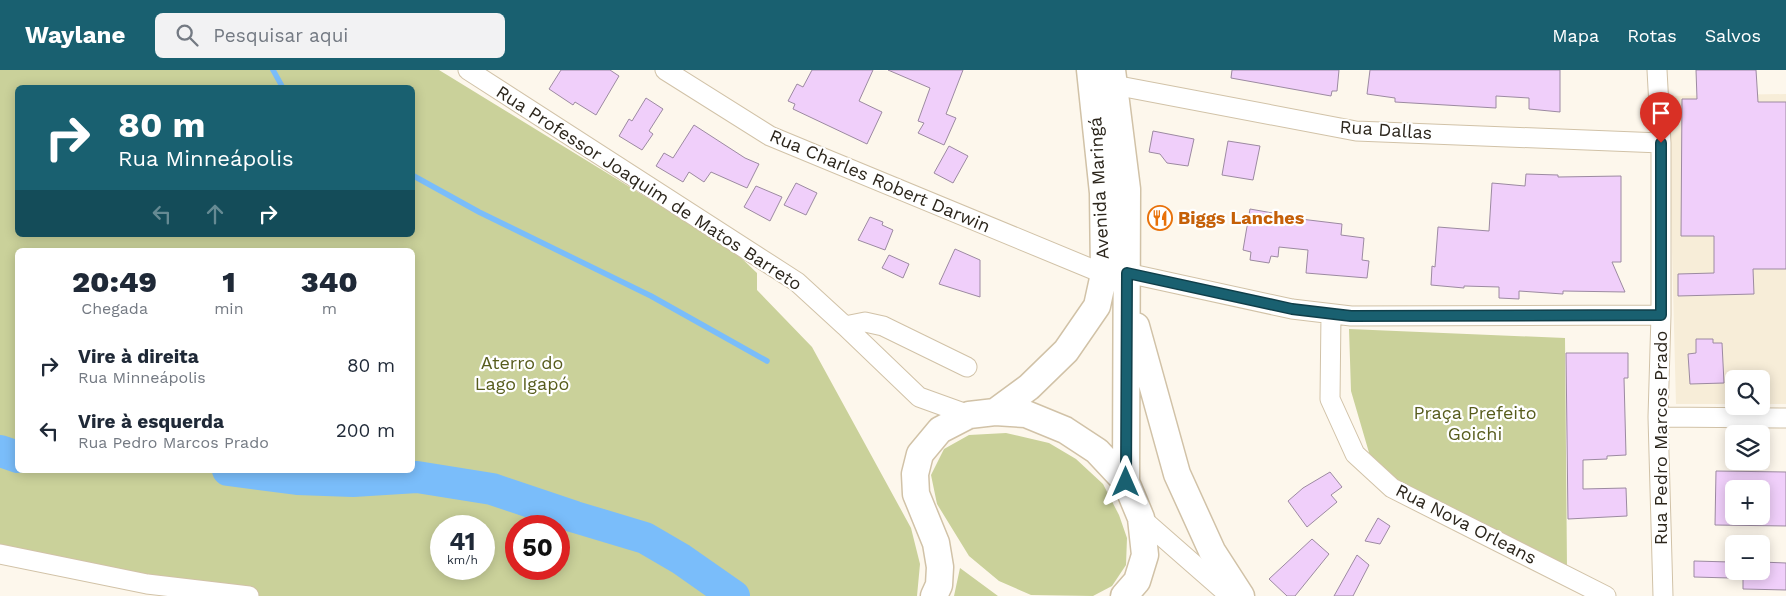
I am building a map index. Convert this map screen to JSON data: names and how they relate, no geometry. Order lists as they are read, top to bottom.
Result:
{
  "streets": {
    "main road": ["Avenida Maringá"],
    "street": [
      "Rua Dallas",
      "Rua Charles Robert Darwin",
      "Rua Professor Joaquim de Matos Barreto",
      "Rua Pedro Marcos Prado",
      "Rua Nova Orleans"
    ]
  },
  "crossings": [
    ["Rua Dallas", "Avenida Maringá"],
    ["Rua Dallas", "Rua Pedro Marcos Prado"],
    ["Rua Charles Robert Darwin", "Avenida Maringá"],
    ["Rua Charles Robert Darwin", "Rua Pedro Marcos Prado"],
    ["Rua Charles Robert Darwin", "Rua Nova Orleans"],
    ["Rua Professor Joaquim de Matos Barreto", "Avenida Maringá"]
  ],
  "parks": ["Aterro do Lago Igapó", "Praça Prefeito Goichi"],
  "places": {
    "restaurant": ["Biggs Lanches"]
  },
  "page": {
    "header": "Waylane",
    "search": "Pesquisar aqui",
    "nav": ["Mapa", "Rotas", "Salvos"],
    "turn": ["80 m", "Rua Minneápolis"],
    "eta": [
      "20:49",
      "Chegada",
      "1",
      "min",
      "340",
      "m"
    ],
    "list": [
      {
        "name": "Vire à direita",
        "note": "Rua Minneápolis",
        "value": "80 m"
      },
      {
        "name": "Vire à esquerda",
        "note": "Rua Pedro Marcos Prado",
        "value": "200 m"
      }
    ],
    "map_buttons": ["+", "−"],
    "speed": "41 km/h",
    "limit": "50"
  }
}
